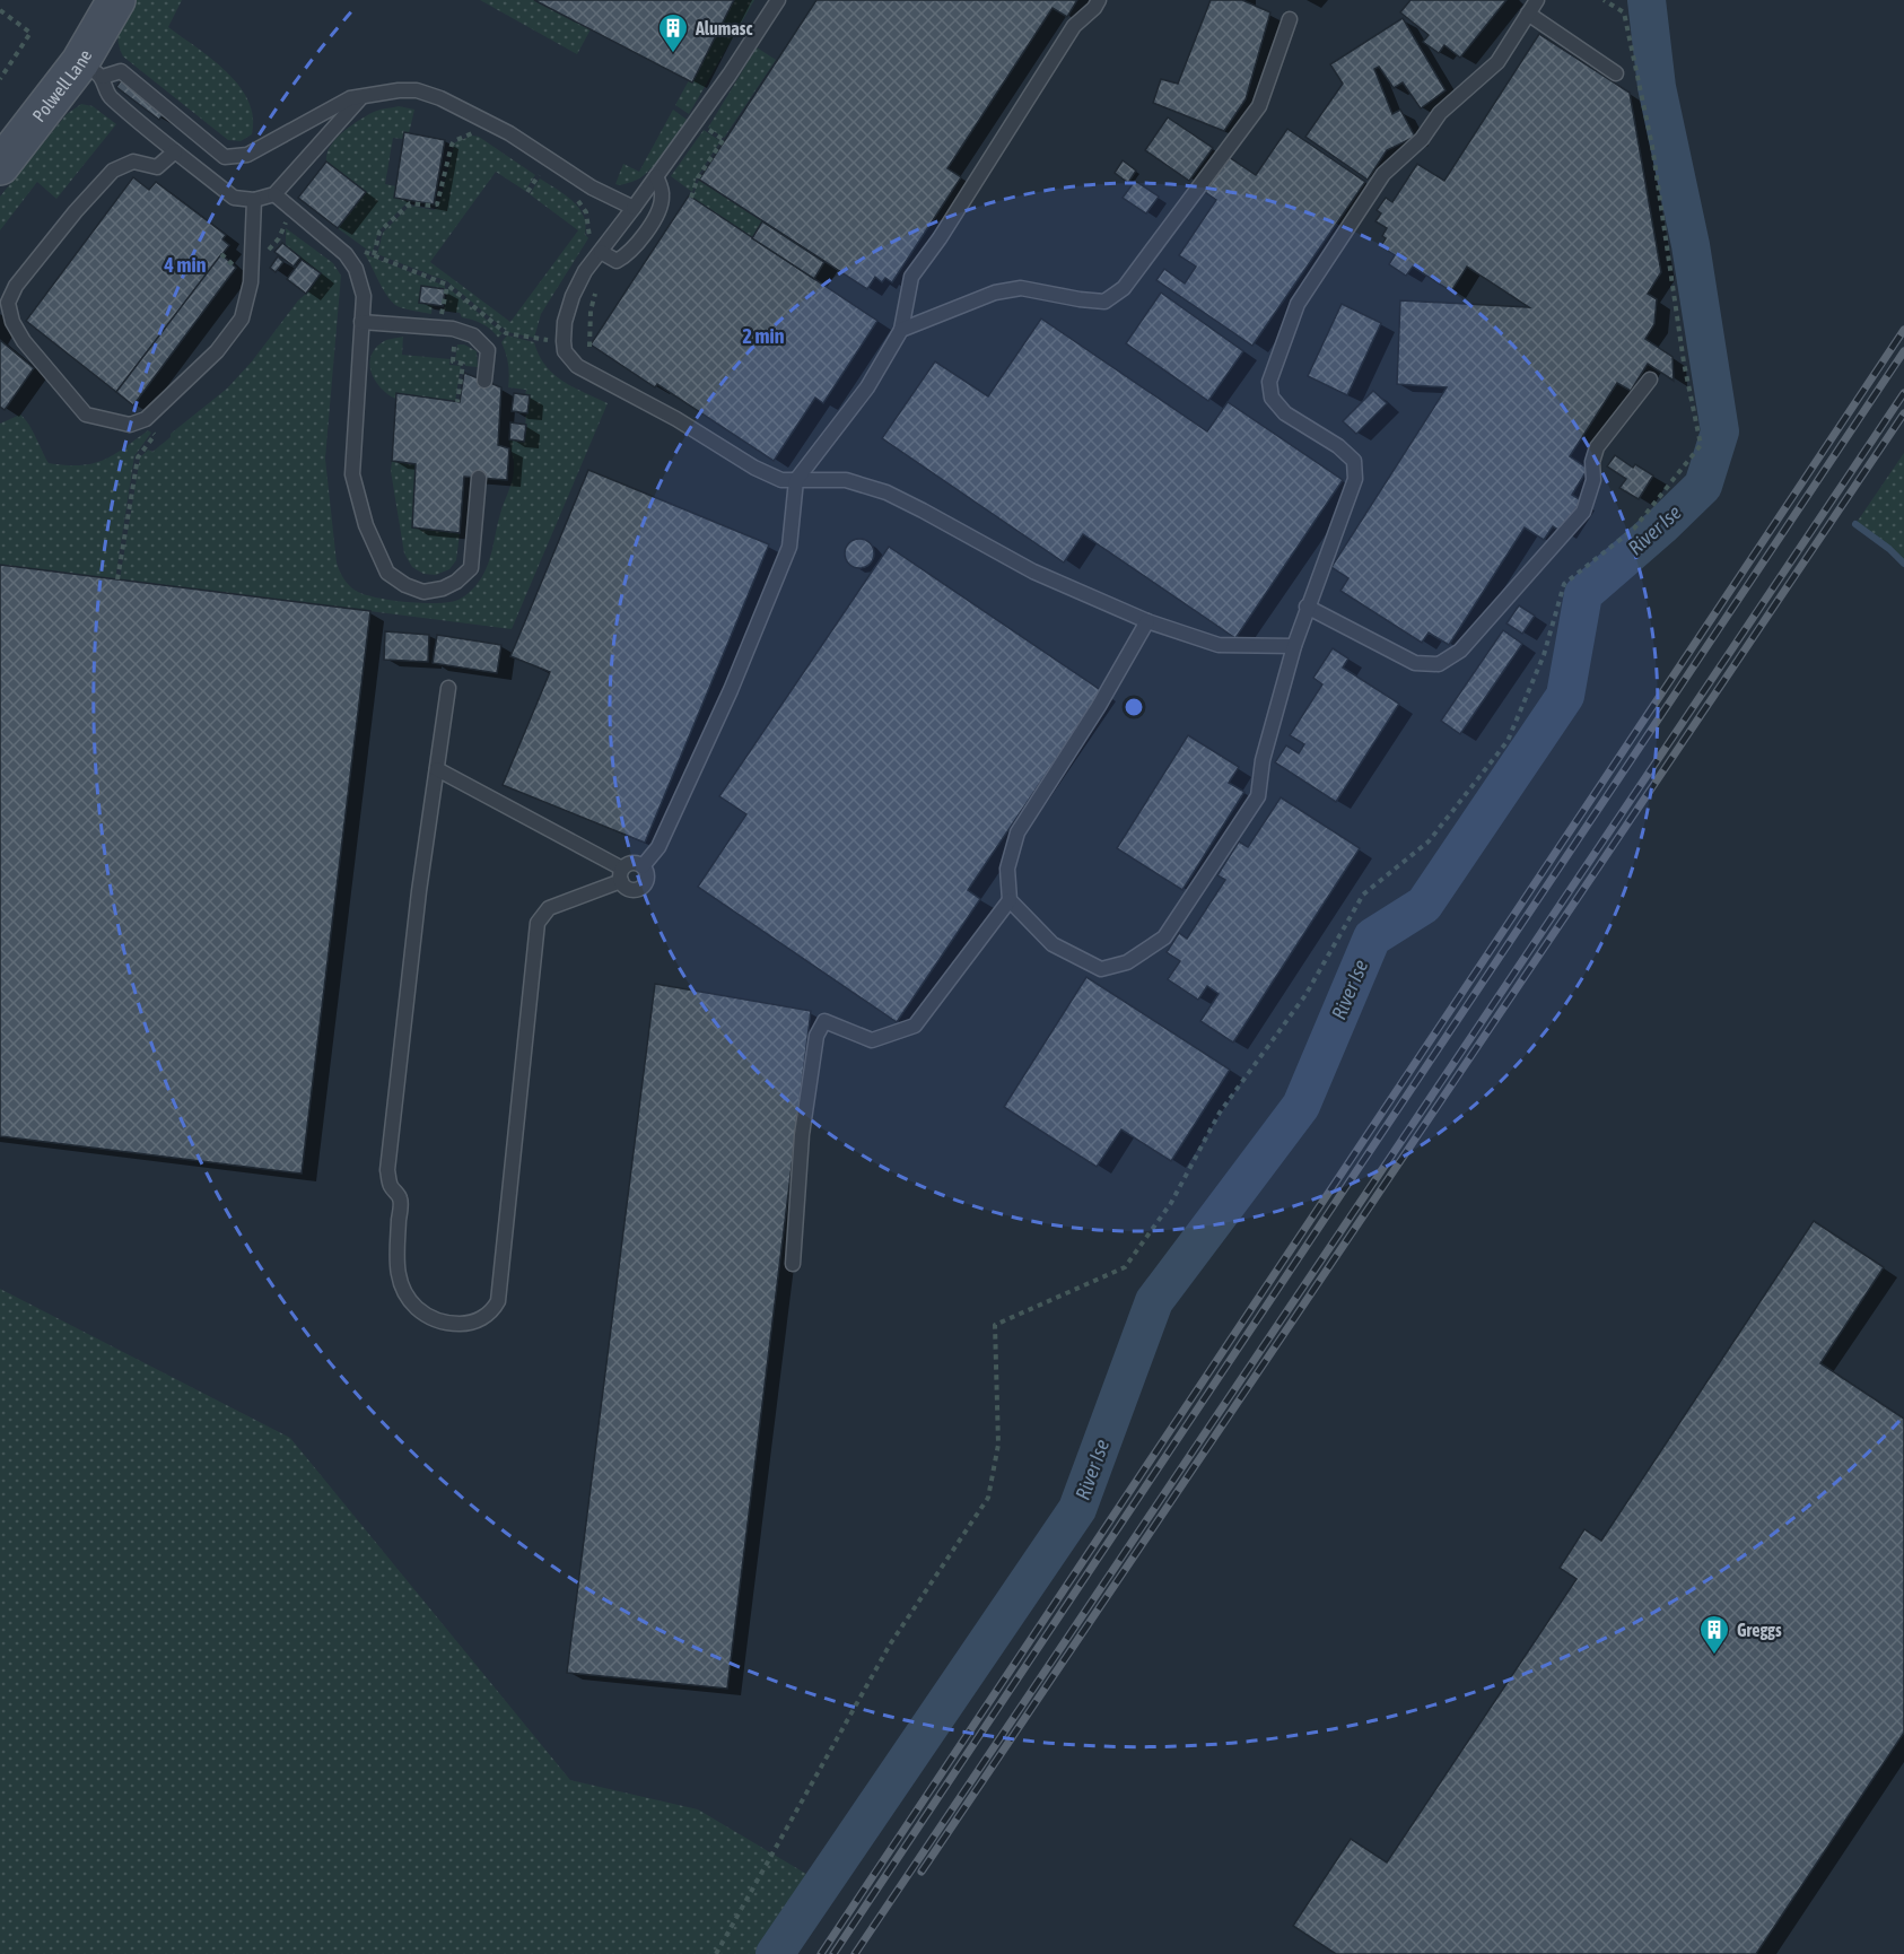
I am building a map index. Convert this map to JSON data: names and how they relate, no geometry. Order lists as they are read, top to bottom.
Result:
{
  "streets": {
    "street": ["Polwell Lane"]
  },
  "water": ["River Ise"],
  "places": {
    "building": ["Alumasc", "Greggs"]
  },
  "rings": ["4 min", "2 min"]
}
